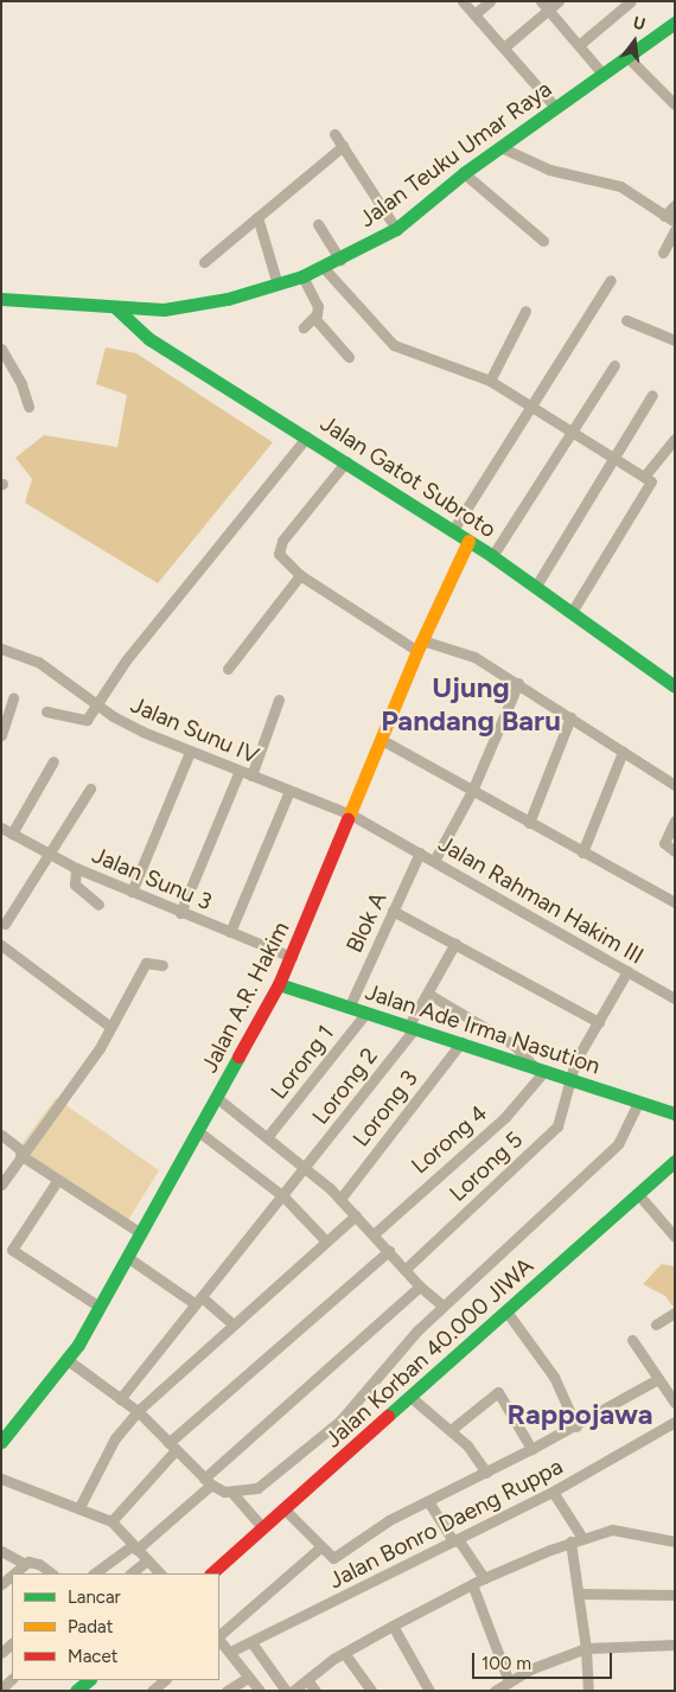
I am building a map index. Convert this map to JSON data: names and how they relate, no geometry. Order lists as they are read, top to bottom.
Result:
{
  "streets": {
    "street": [
      "Jalan Teuku Umar Raya",
      "Jalan Gatot Subroto",
      "Jalan Sunu IV",
      "Jalan Sunu 3",
      "Jalan Rahman Hakim III",
      "Blok A",
      "Jalan A.R. Hakim",
      "Jalan Ade Irma Nasution",
      "Lorong 1",
      "Lorong 2",
      "Lorong 3",
      "Lorong 4",
      "Lorong 5",
      "Jalan Korban 40.000 JIWA",
      "Jalan Bonro Daeng Ruppa"
    ]
  },
  "crossings": [
    ["Jalan Teuku Umar Raya", "Jalan Gatot Subroto"],
    ["Jalan Gatot Subroto", "Jalan A.R. Hakim"],
    ["Jalan Sunu IV", "Jalan Rahman Hakim III"],
    ["Jalan Sunu IV", "Jalan A.R. Hakim"],
    ["Jalan Sunu 3", "Jalan A.R. Hakim"],
    ["Jalan Rahman Hakim III", "Blok A"],
    ["Jalan Rahman Hakim III", "Jalan A.R. Hakim"],
    ["Jalan Rahman Hakim III", "Lorong 5"],
    ["Blok A", "Jalan Ade Irma Nasution"],
    ["Jalan A.R. Hakim", "Jalan Ade Irma Nasution"],
    ["Jalan Ade Irma Nasution", "Lorong 1"],
    ["Jalan Ade Irma Nasution", "Lorong 2"],
    ["Jalan Ade Irma Nasution", "Lorong 3"],
    ["Jalan Ade Irma Nasution", "Lorong 4"],
    ["Jalan Ade Irma Nasution", "Lorong 5"]
  ],
  "districts": ["Ujung Pandang Baru", "Rappojawa"],
  "legend": ["Lancar", "Padat", "Macet"],
  "scale_bar": "100 m",
  "north": "top"
}
